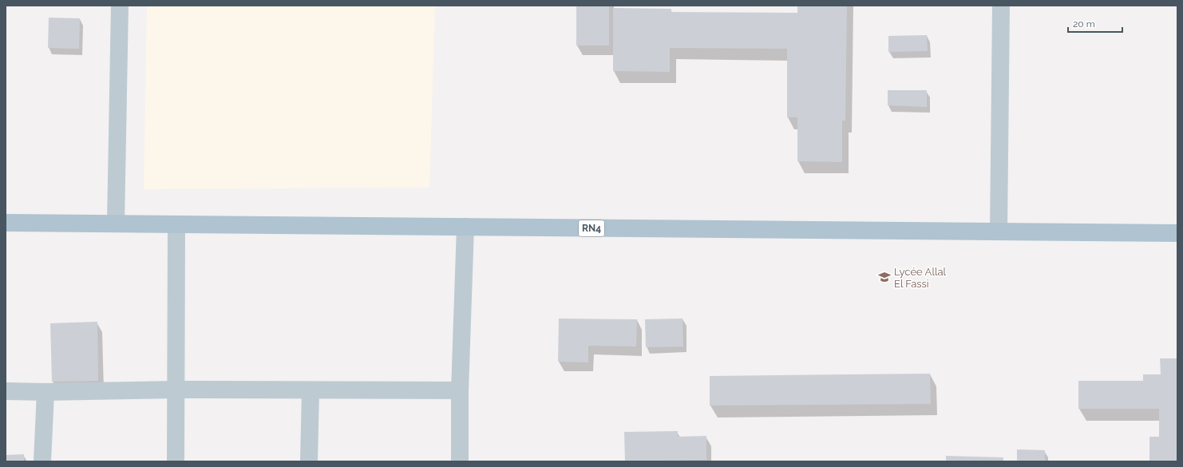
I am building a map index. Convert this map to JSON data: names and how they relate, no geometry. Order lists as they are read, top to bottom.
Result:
{
  "streets": {
    "main road": ["RN4"]
  },
  "places": {
    "school or university": ["Lycée Allal El Fassi"]
  },
  "scale_bar": "20 m"
}
